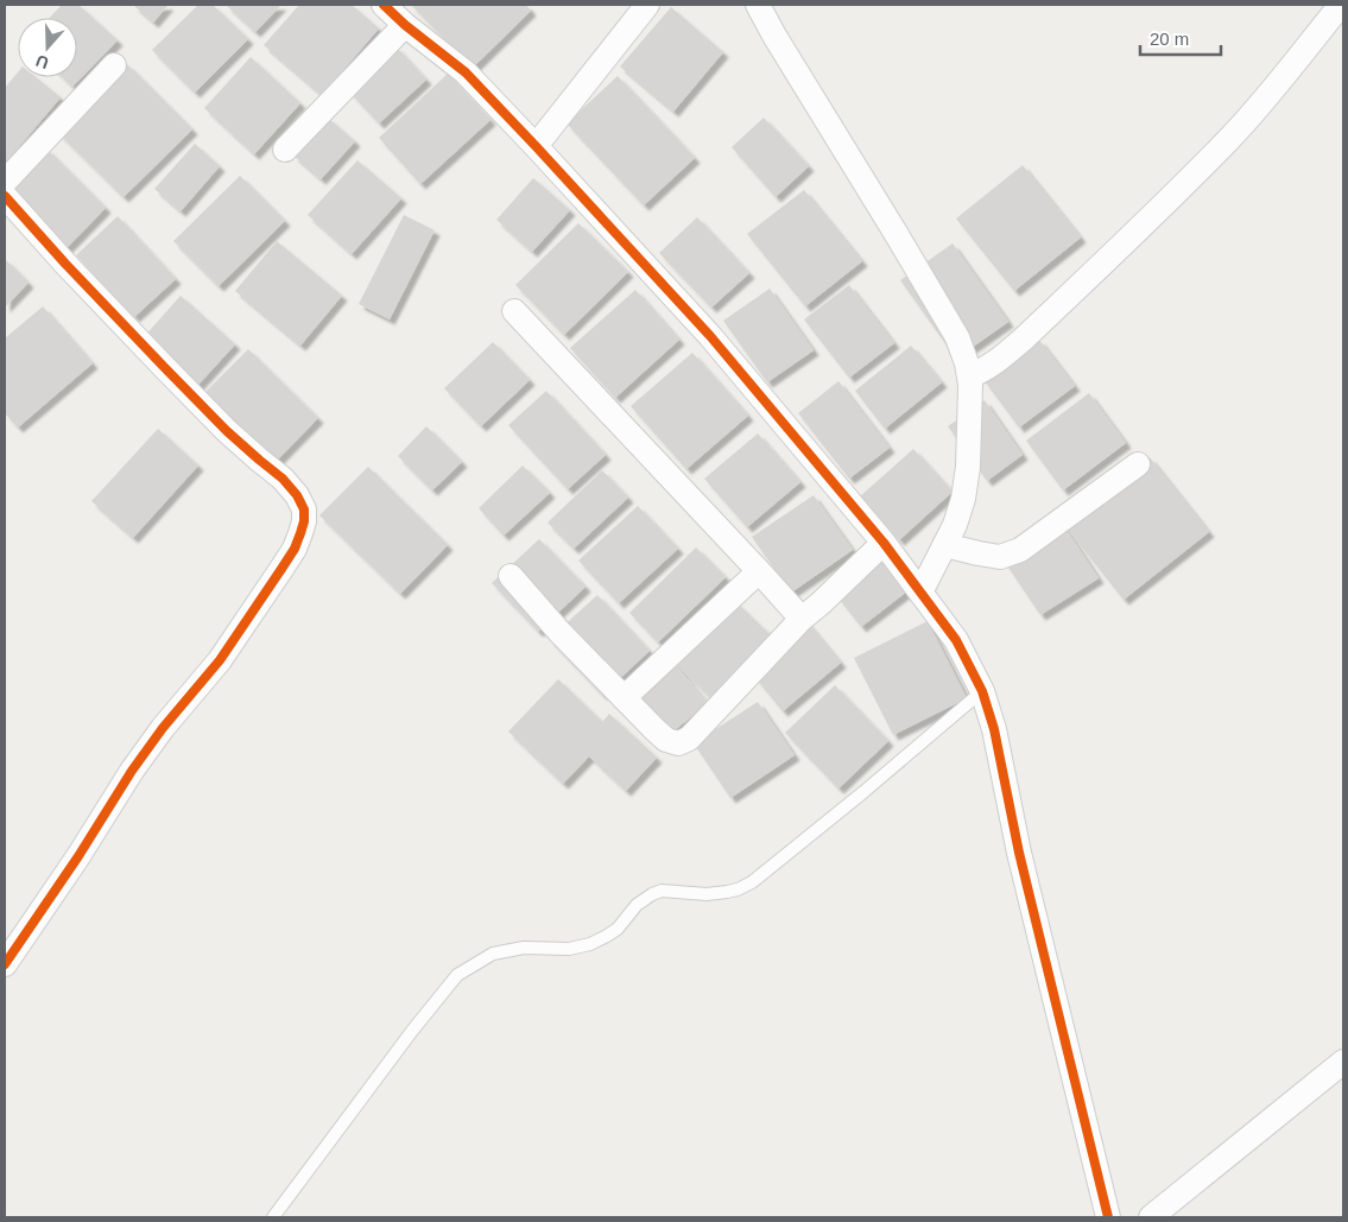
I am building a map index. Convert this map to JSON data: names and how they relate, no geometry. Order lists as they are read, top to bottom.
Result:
{
  "scale_bar": "20 m",
  "north": "bottom"
}
